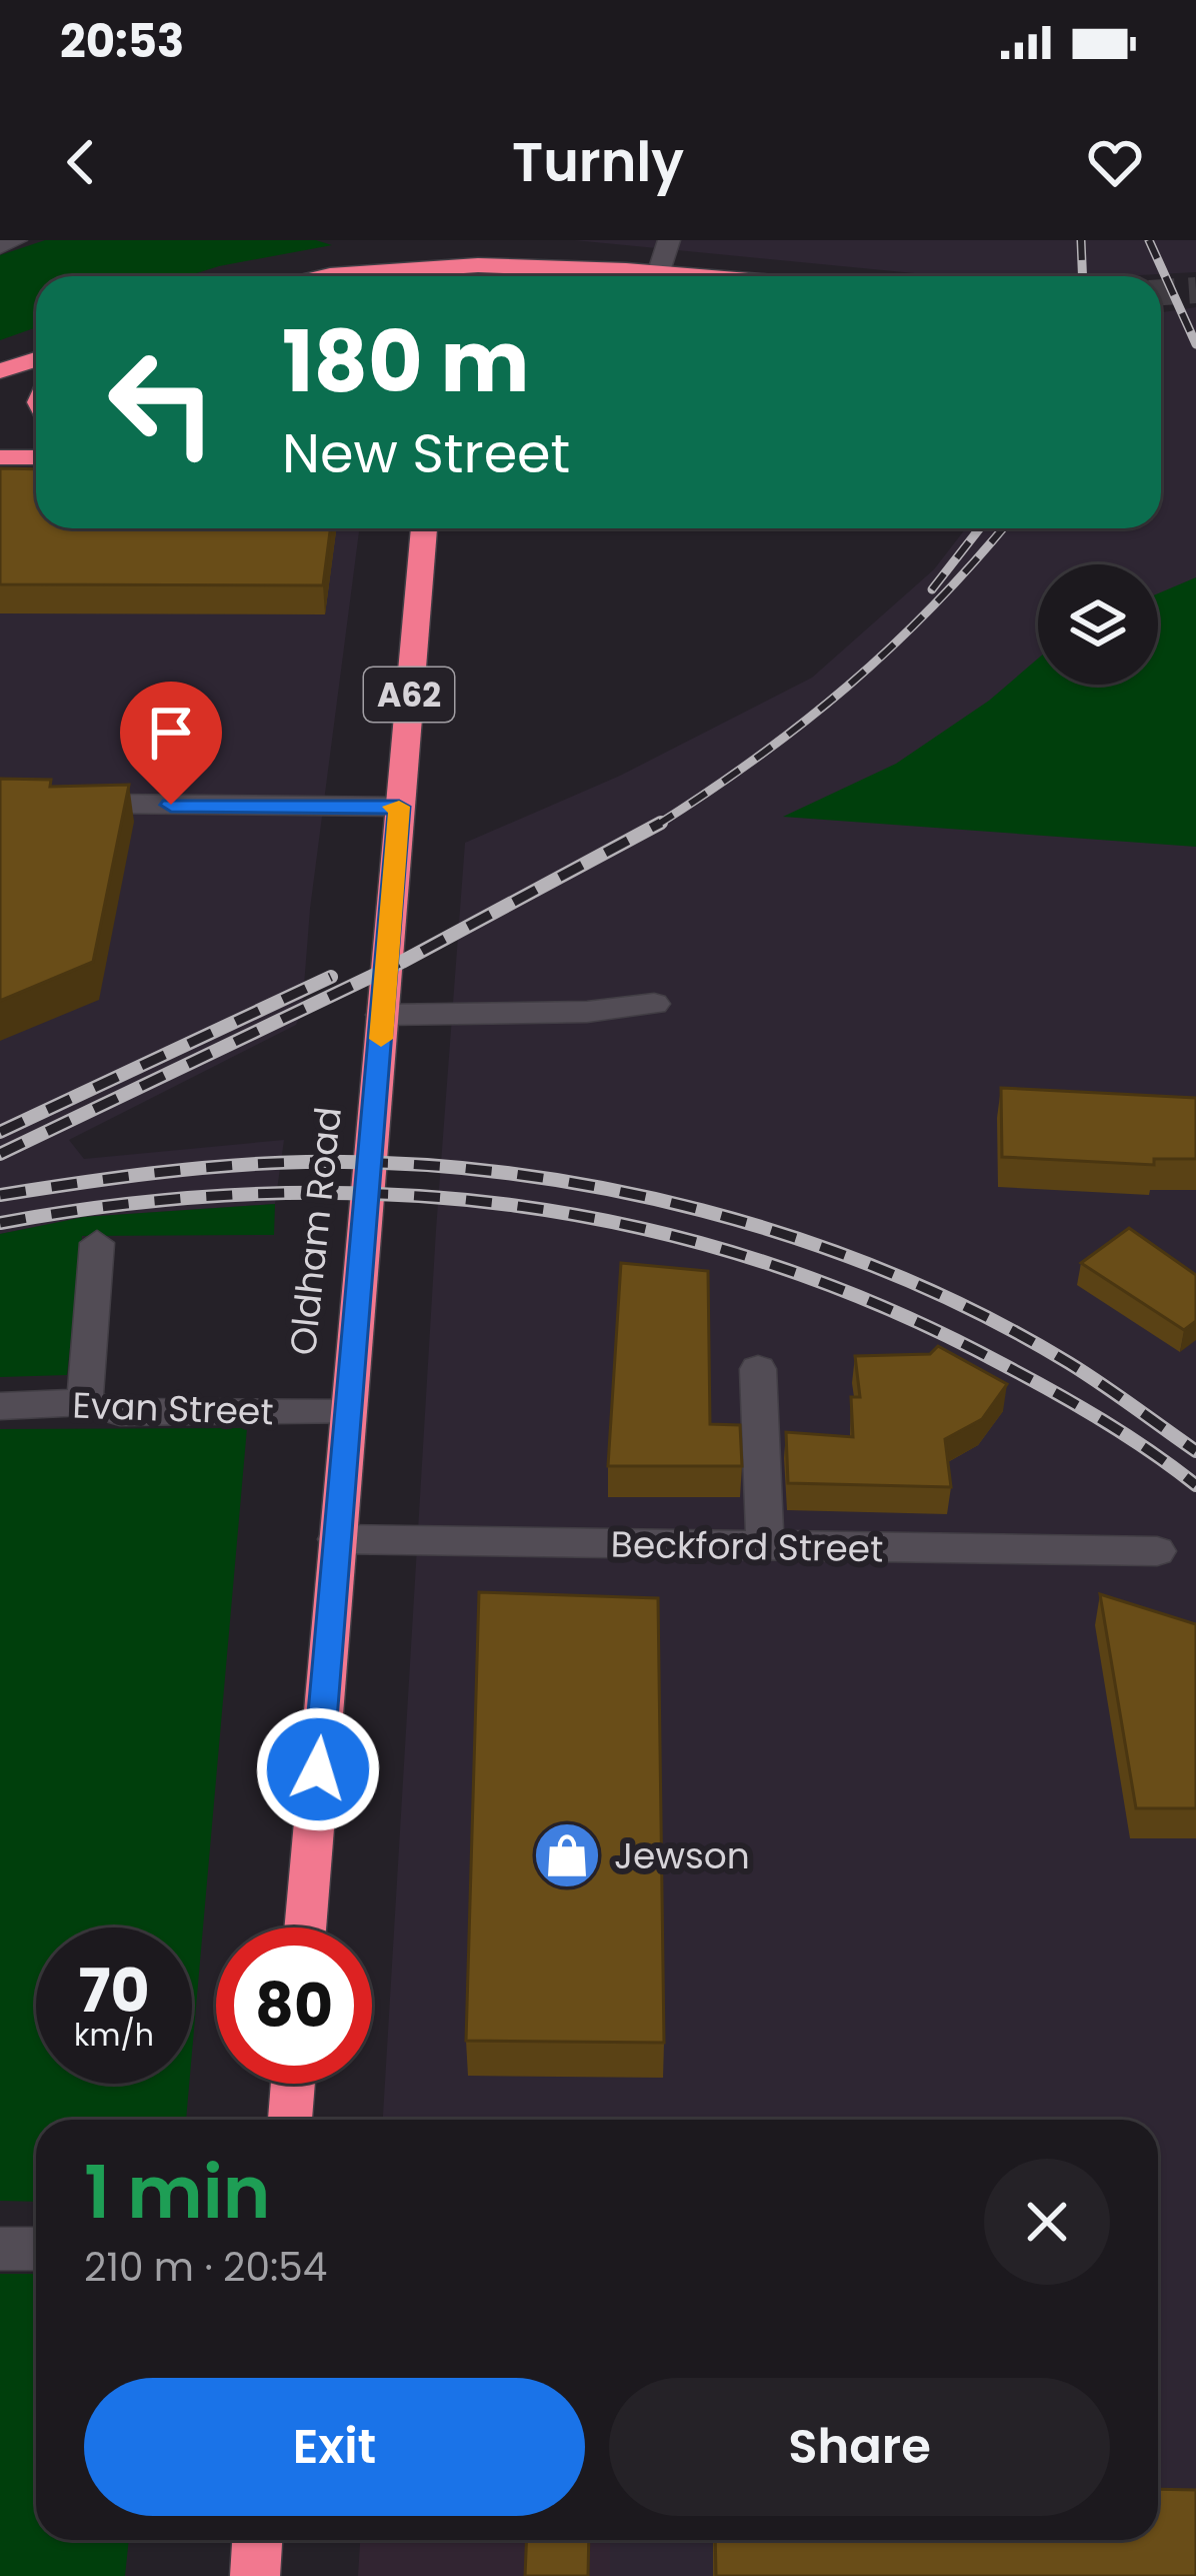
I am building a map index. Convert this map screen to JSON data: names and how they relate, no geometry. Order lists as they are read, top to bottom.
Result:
{
  "streets": {
    "highway": ["A62", "Oldham Road"],
    "street": ["Evan Street", "Beckford Street"]
  },
  "crossings": [
    ["Oldham Road", "Evan Street"],
    ["Oldham Road", "Beckford Street"]
  ],
  "places": {
    "shop": ["Jewson"]
  },
  "page": {
    "status": "20:53",
    "header": "Turnly",
    "turn": ["180 m", "New Street"],
    "speed": "70 km/h",
    "limit": "80",
    "heading": ["1 min", "210 m · 20:54"],
    "buttons": ["Exit", "Share"]
  }
}
